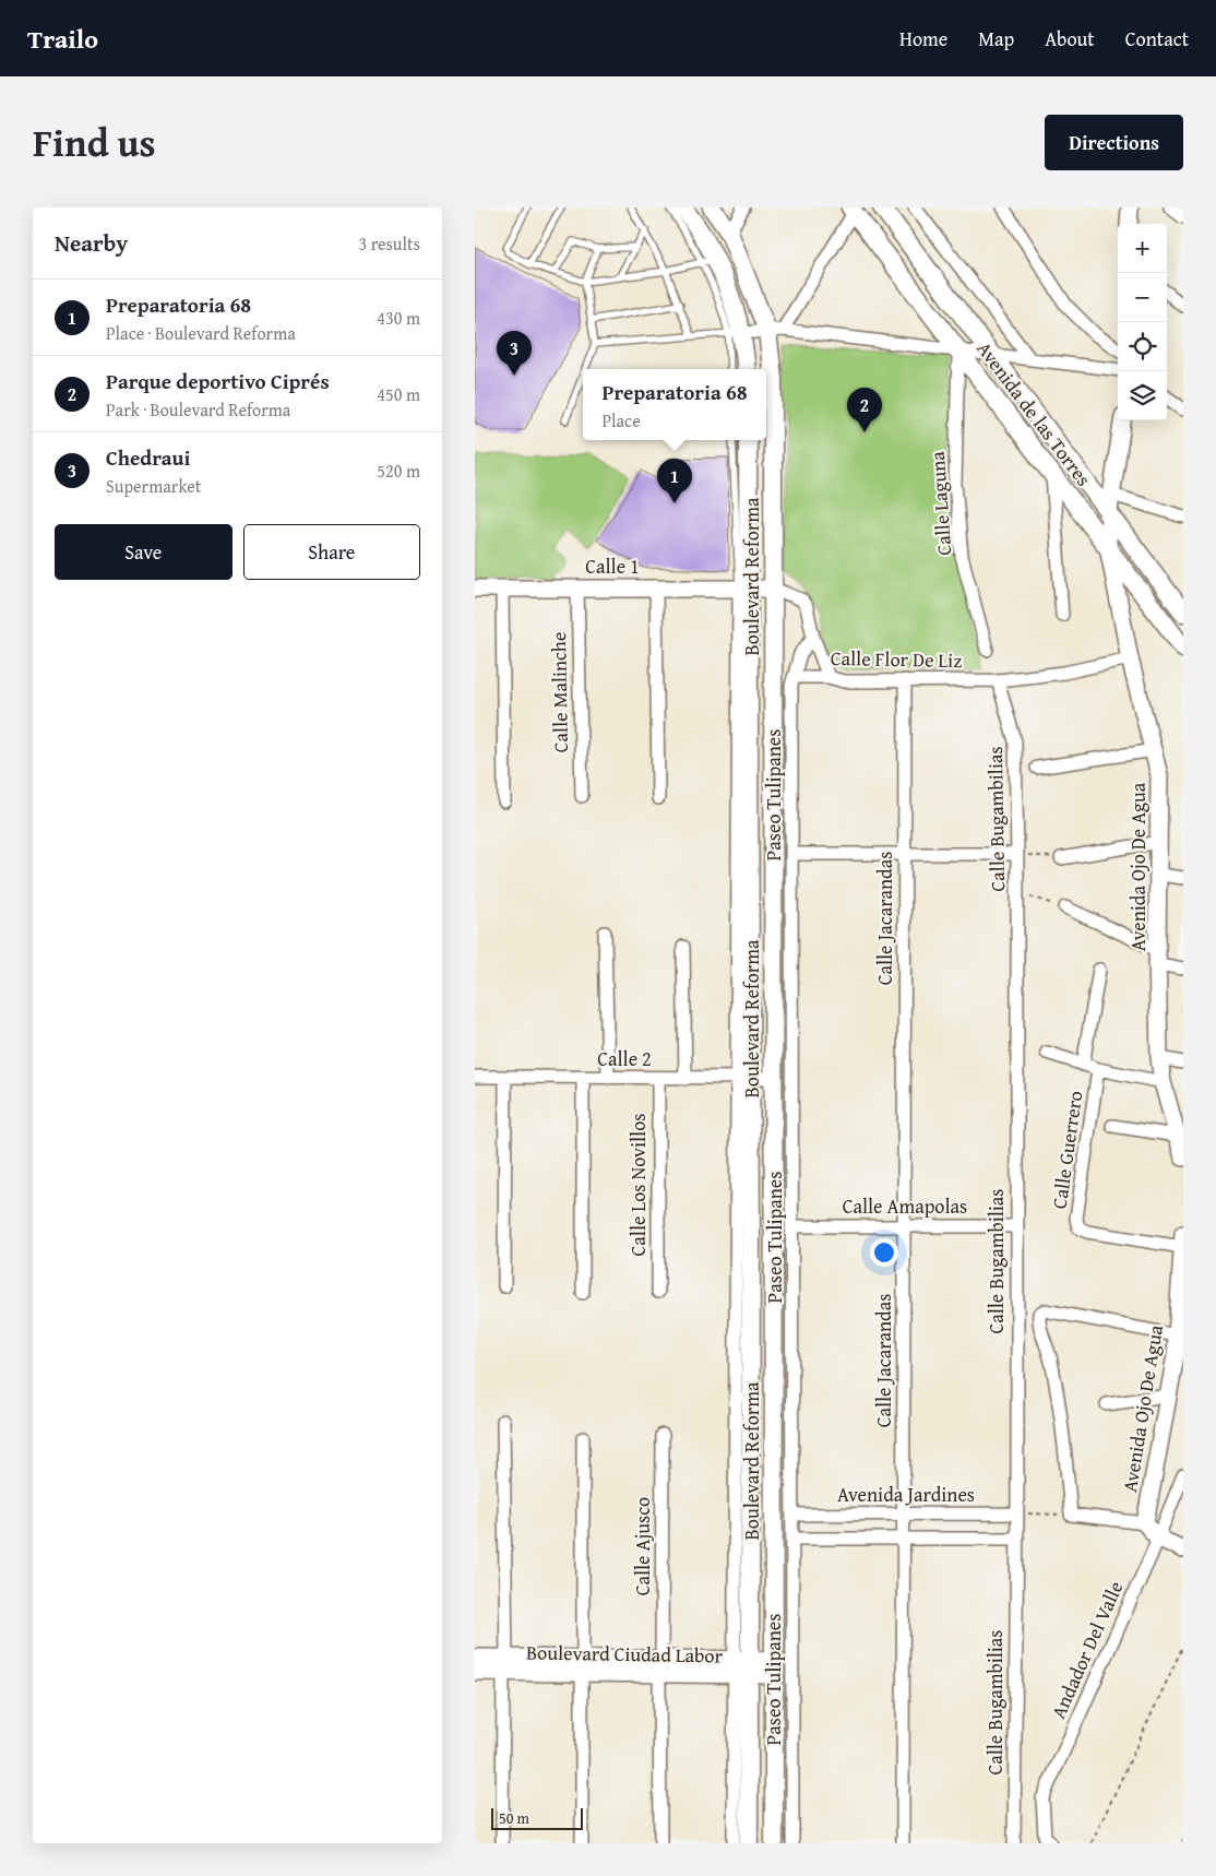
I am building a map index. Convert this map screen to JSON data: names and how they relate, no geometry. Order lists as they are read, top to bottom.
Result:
{
  "streets": {
    "main road": ["Avenida de las Torres", "Boulevard Reforma"],
    "street": [
      "Calle Laguna",
      "Calle 1",
      "Calle Flor De Liz",
      "Calle Malinche",
      "Paseo Tulipanes",
      "Calle Bugambilias",
      "Avenida Ojo De Agua",
      "Calle Jacarandas",
      "Calle 2",
      "Calle Guerrero",
      "Calle Los Novillos",
      "Calle Amapolas",
      "Avenida Jardines",
      "Calle Ajusco",
      "Andador Del Valle",
      "Boulevard Ciudad Labor"
    ]
  },
  "crossings": [
    ["Avenida de las Torres", "Calle Laguna"],
    ["Avenida de las Torres", "Avenida Ojo De Agua"],
    ["Calle 1", "Boulevard Reforma"],
    ["Calle 1", "Calle Malinche"],
    ["Boulevard Reforma", "Calle 2"],
    ["Boulevard Reforma", "Boulevard Ciudad Labor"],
    ["Calle Flor De Liz", "Paseo Tulipanes"],
    ["Calle Flor De Liz", "Calle Bugambilias"],
    ["Calle Flor De Liz", "Avenida Ojo De Agua"],
    ["Calle Flor De Liz", "Calle Jacarandas"],
    ["Paseo Tulipanes", "Calle Amapolas"],
    ["Paseo Tulipanes", "Avenida Jardines"],
    ["Calle Bugambilias", "Calle Amapolas"],
    ["Calle Bugambilias", "Avenida Jardines"],
    ["Avenida Ojo De Agua", "Calle Guerrero"],
    ["Calle Jacarandas", "Calle Amapolas"],
    ["Calle Jacarandas", "Avenida Jardines"],
    ["Calle 2", "Calle Los Novillos"],
    ["Calle Ajusco", "Boulevard Ciudad Labor"]
  ],
  "scale_bar": "50 m",
  "page": {
    "header": "Trailo",
    "nav": [
      "Home",
      "Map",
      "About",
      "Contact"
    ],
    "title": "Find us",
    "buttons": [
      "Directions",
      ["Save", "Share"]
    ],
    "heading": ["Nearby", "3 results"],
    "map_buttons": ["+", "−"],
    "list": [
      {
        "mark": "1",
        "name": "Preparatoria 68",
        "note": "Place · Boulevard Reforma",
        "value": "430 m"
      },
      {
        "mark": "2",
        "name": "Parque deportivo Ciprés",
        "note": "Park · Boulevard Reforma",
        "value": "450 m"
      },
      {
        "mark": "3",
        "name": "Chedraui",
        "note": "Supermarket",
        "value": "520 m"
      }
    ],
    "pins": ["3", "2", "1"],
    "popup": ["Preparatoria 68", "Place"],
    "scale": "50 m"
  }
}
